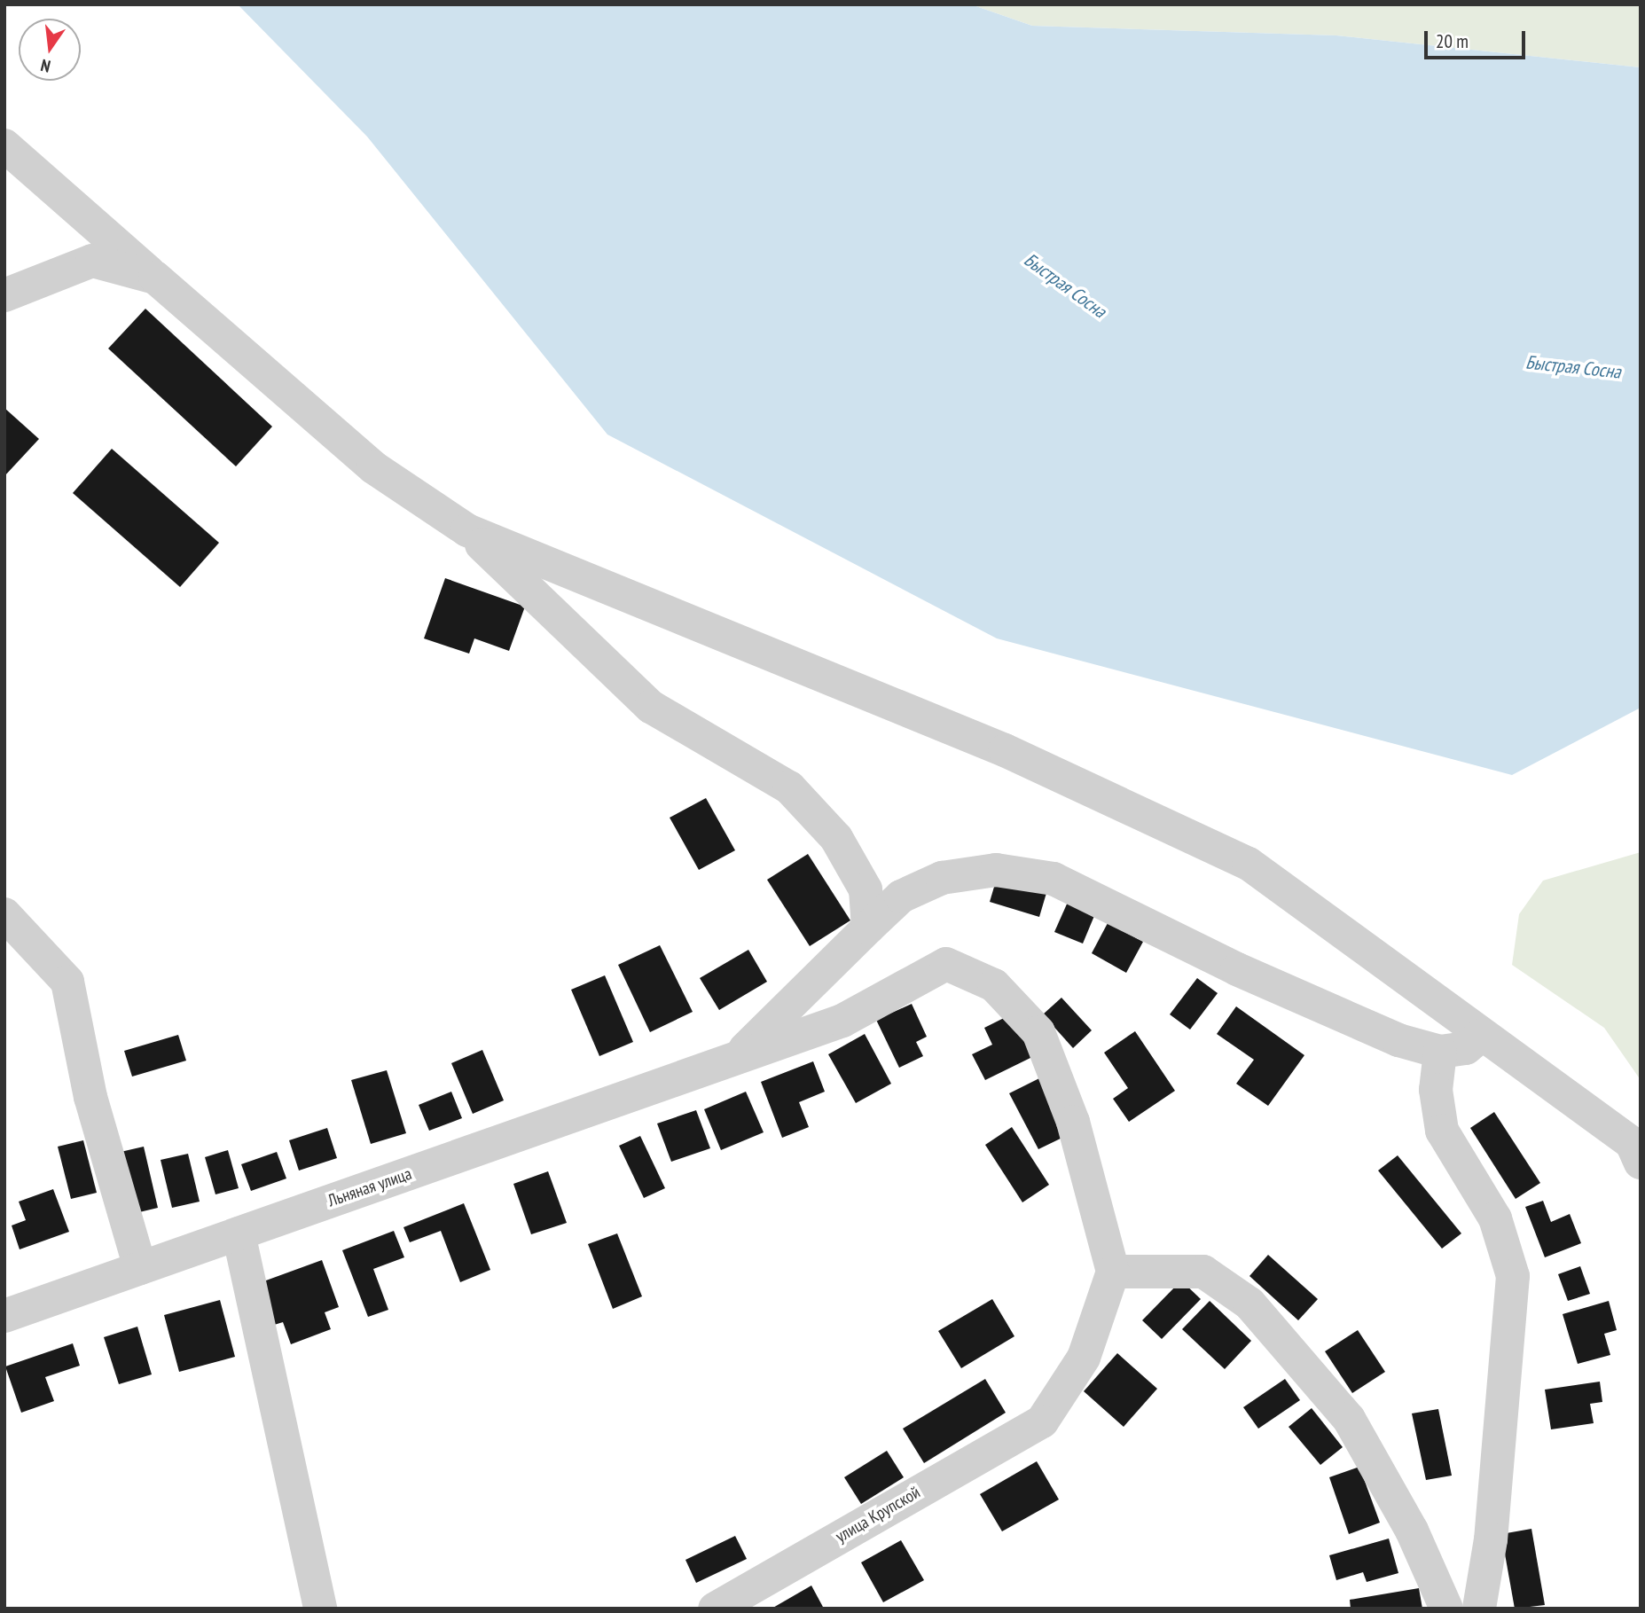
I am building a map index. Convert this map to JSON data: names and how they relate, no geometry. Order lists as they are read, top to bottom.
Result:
{
  "streets": {
    "street": ["Льняная улица", "улица Крупской"]
  },
  "crossings": [
    ["Льняная улица", "улица Крупской"]
  ],
  "water": ["Быстрая Сосна"],
  "scale_bar": "20 m",
  "north": "bottom"
}
